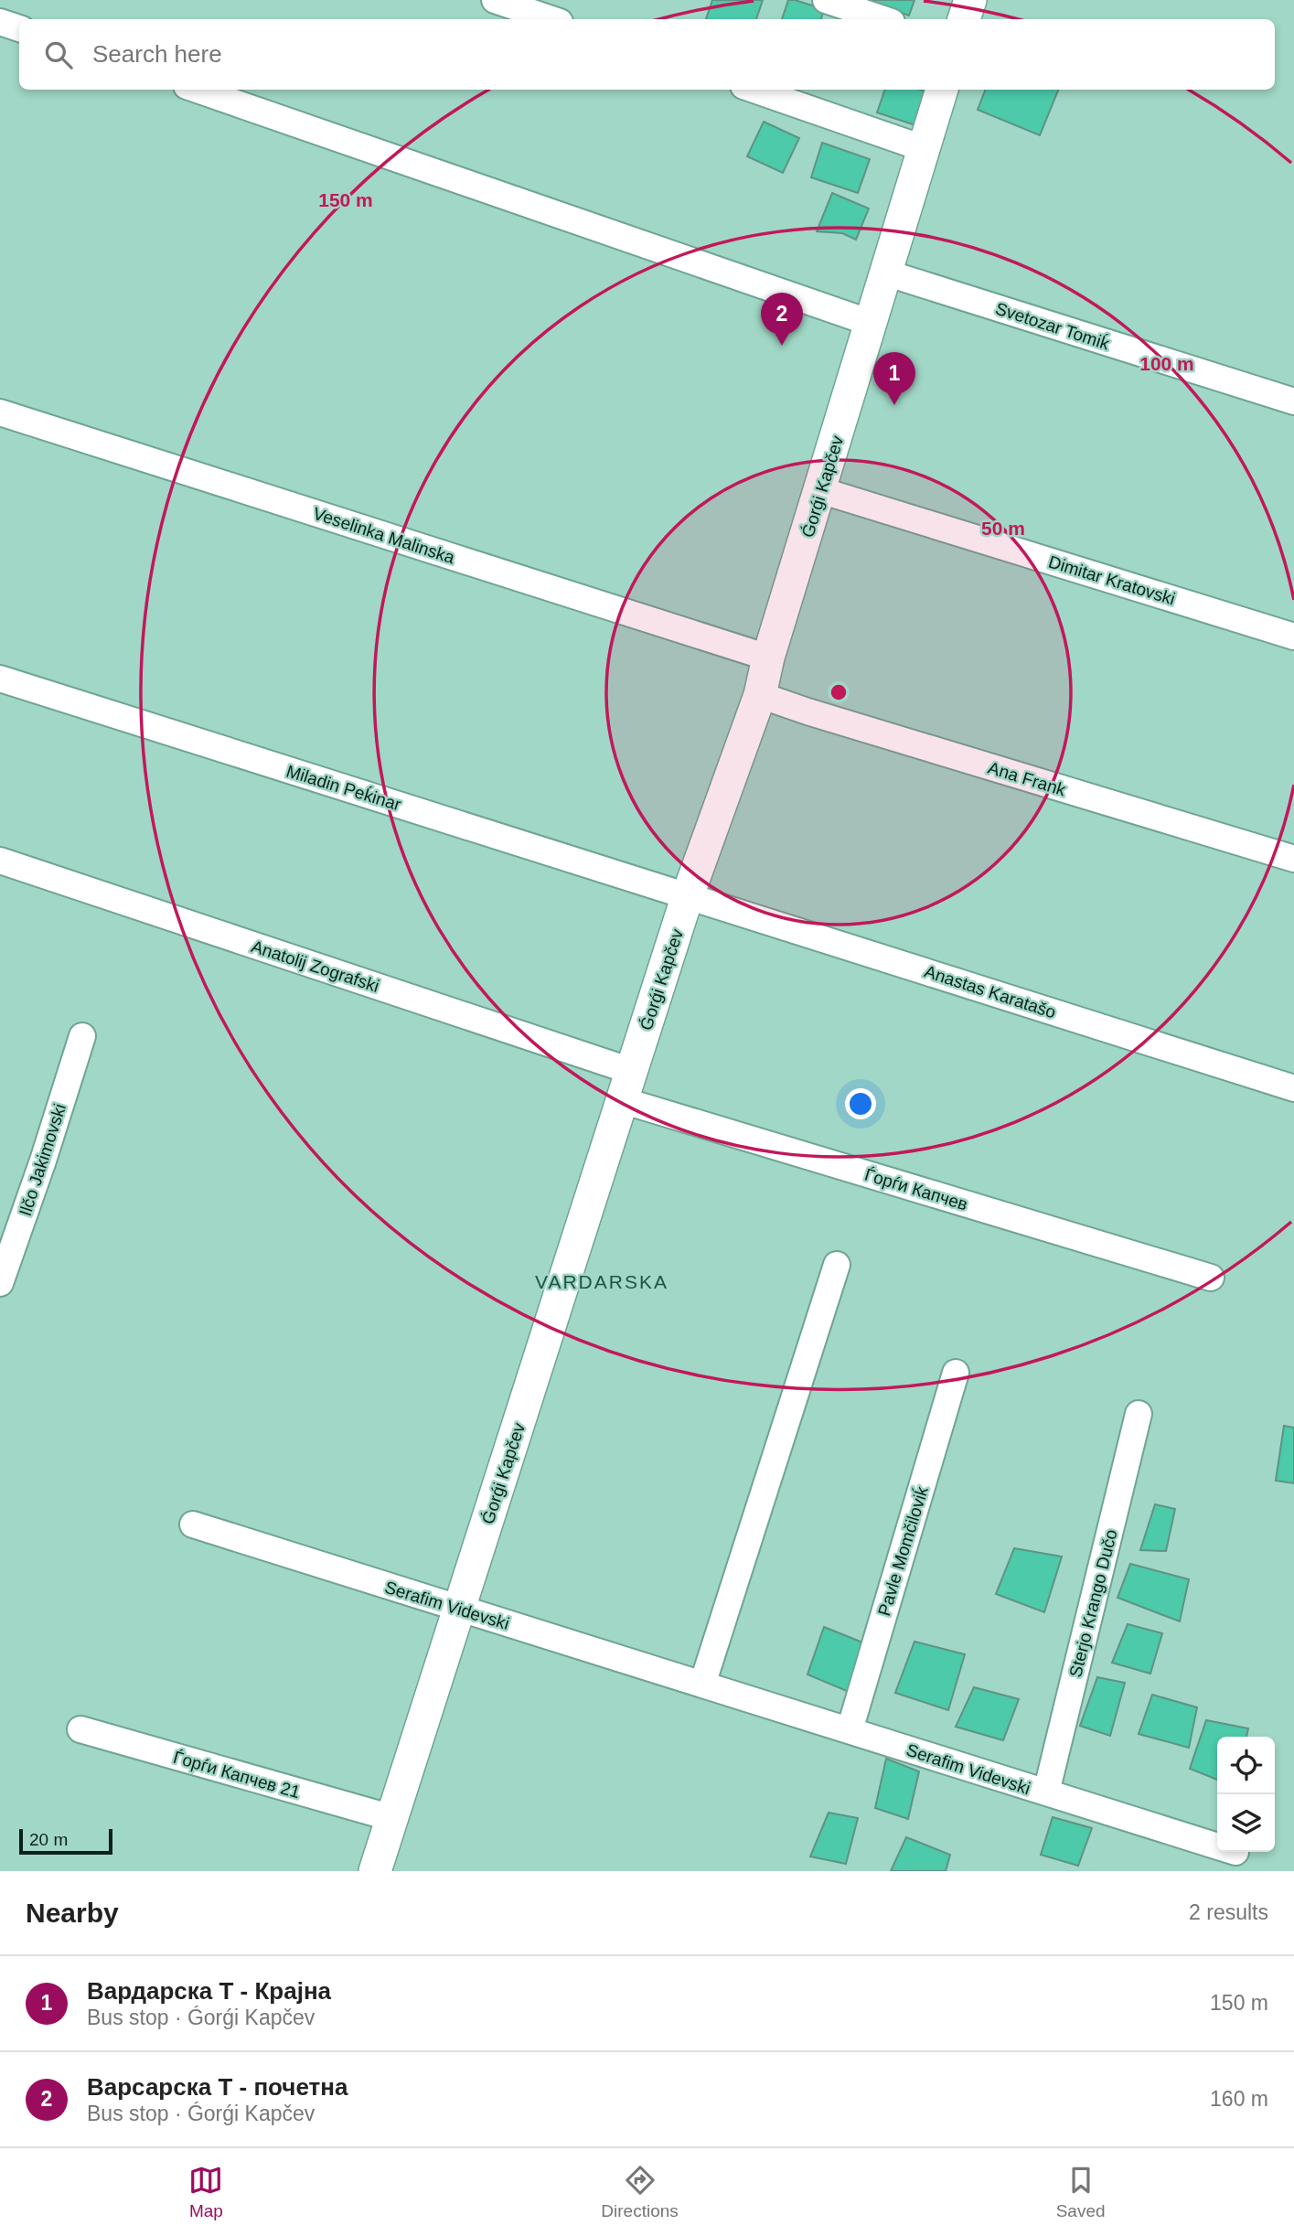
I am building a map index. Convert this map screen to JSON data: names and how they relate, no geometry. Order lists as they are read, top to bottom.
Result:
{
  "streets": {
    "street": [
      "Svetozar Tomiḱ",
      "Ǵorǵi Kapčev",
      "Veselinka Malinska",
      "Dimitar Kratovski",
      "Ana Frank",
      "Miladin Peḱinar",
      "Anatolij Zografski",
      "Anastas Karatašo",
      "Ilčo Jakimovski",
      "Ѓорѓи Капчев",
      "Pavle Momčiloviḱ",
      "Sterjo Krango Dučo",
      "Serafim Videvski",
      "Ѓорѓи Капчев 21"
    ]
  },
  "crossings": [
    ["Svetozar Tomiḱ", "Ǵorǵi Kapčev"],
    ["Ǵorǵi Kapčev", "Veselinka Malinska"],
    ["Ǵorǵi Kapčev", "Dimitar Kratovski"],
    ["Ǵorǵi Kapčev", "Ana Frank"],
    ["Ǵorǵi Kapčev", "Miladin Peḱinar"],
    ["Ǵorǵi Kapčev", "Anatolij Zografski"],
    ["Ǵorǵi Kapčev", "Anastas Karatašo"],
    ["Ǵorǵi Kapčev", "Ѓорѓи Капчев"],
    ["Ǵorǵi Kapčev", "Serafim Videvski"],
    ["Ǵorǵi Kapčev", "Ѓорѓи Капчев 21"],
    ["Miladin Peḱinar", "Anastas Karatašo"],
    ["Anatolij Zografski", "Ѓорѓи Капчев"],
    ["Pavle Momčiloviḱ", "Serafim Videvski"],
    ["Sterjo Krango Dučo", "Serafim Videvski"]
  ],
  "districts": ["VARDARSKA"],
  "scale_bar": "20 m",
  "page": {
    "search": "Search here",
    "pins": ["2", "1"],
    "scale": "20 m",
    "heading": ["Nearby", "2 results"],
    "list": [
      {
        "mark": "1",
        "name": "Вардарска Т - Крајна",
        "note": "Bus stop · Ǵorǵi Kapčev",
        "value": "150 m"
      },
      {
        "mark": "2",
        "name": "Варсарска Т - почетна",
        "note": "Bus stop · Ǵorǵi Kapčev",
        "value": "160 m"
      }
    ],
    "nav": ["Map", "Directions", "Saved"]
  },
  "rings": ["150 m", "100 m", "50 m"]
}
